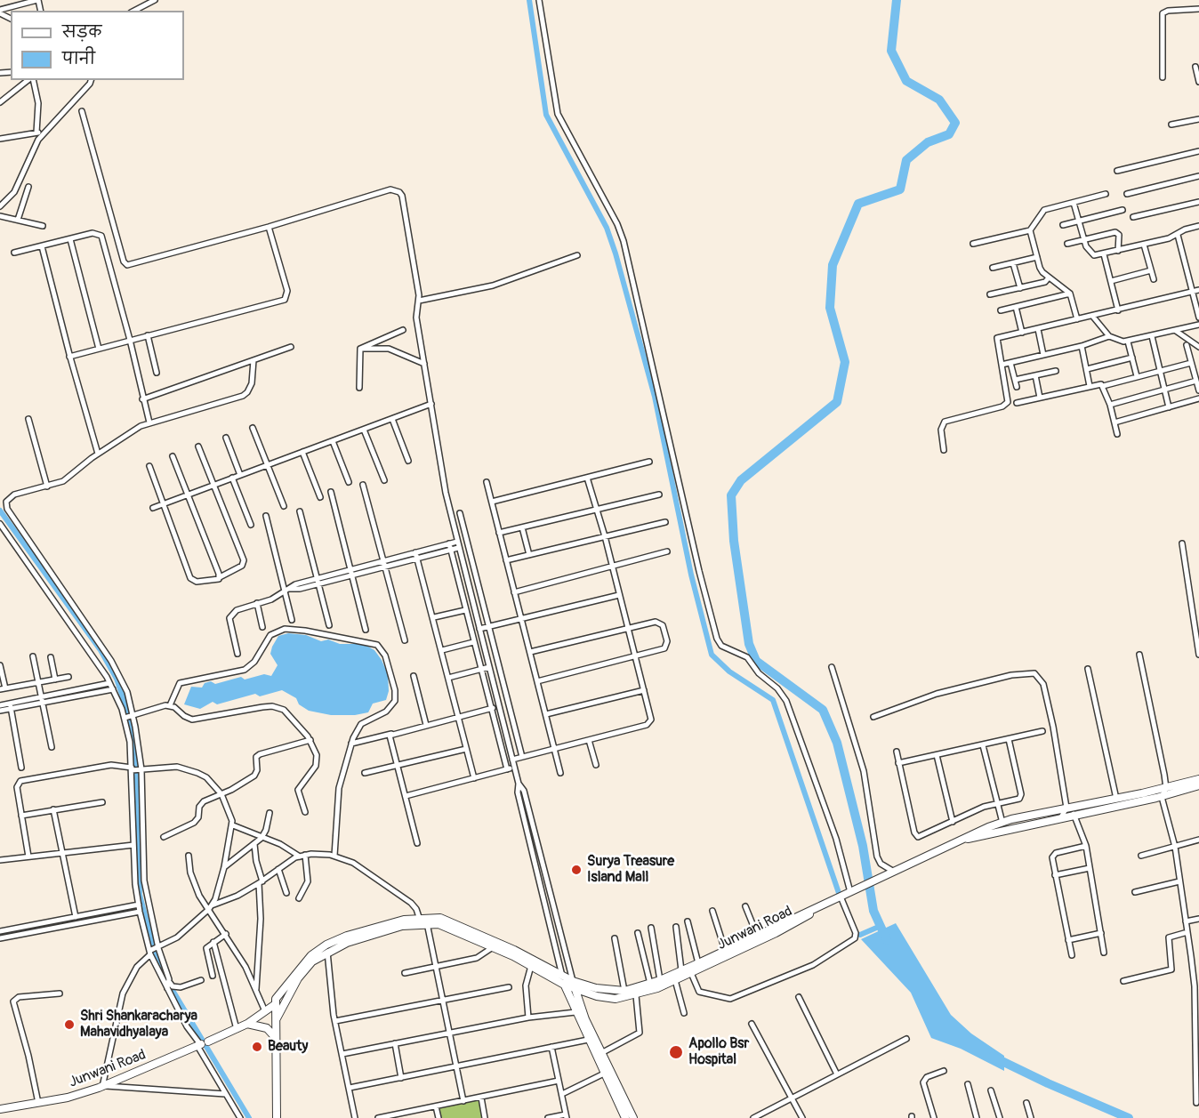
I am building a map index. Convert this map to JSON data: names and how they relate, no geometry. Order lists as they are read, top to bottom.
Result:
{
  "streets": {
    "main road": ["Junwani Road"]
  },
  "places": [
    "Surya Treasure Island Mall",
    "Shri Shankaracharya Mahavidhyalaya",
    "Beauty",
    "Apollo Bsr Hospital"
  ],
  "legend": ["सड़क", "पानी"]
}
